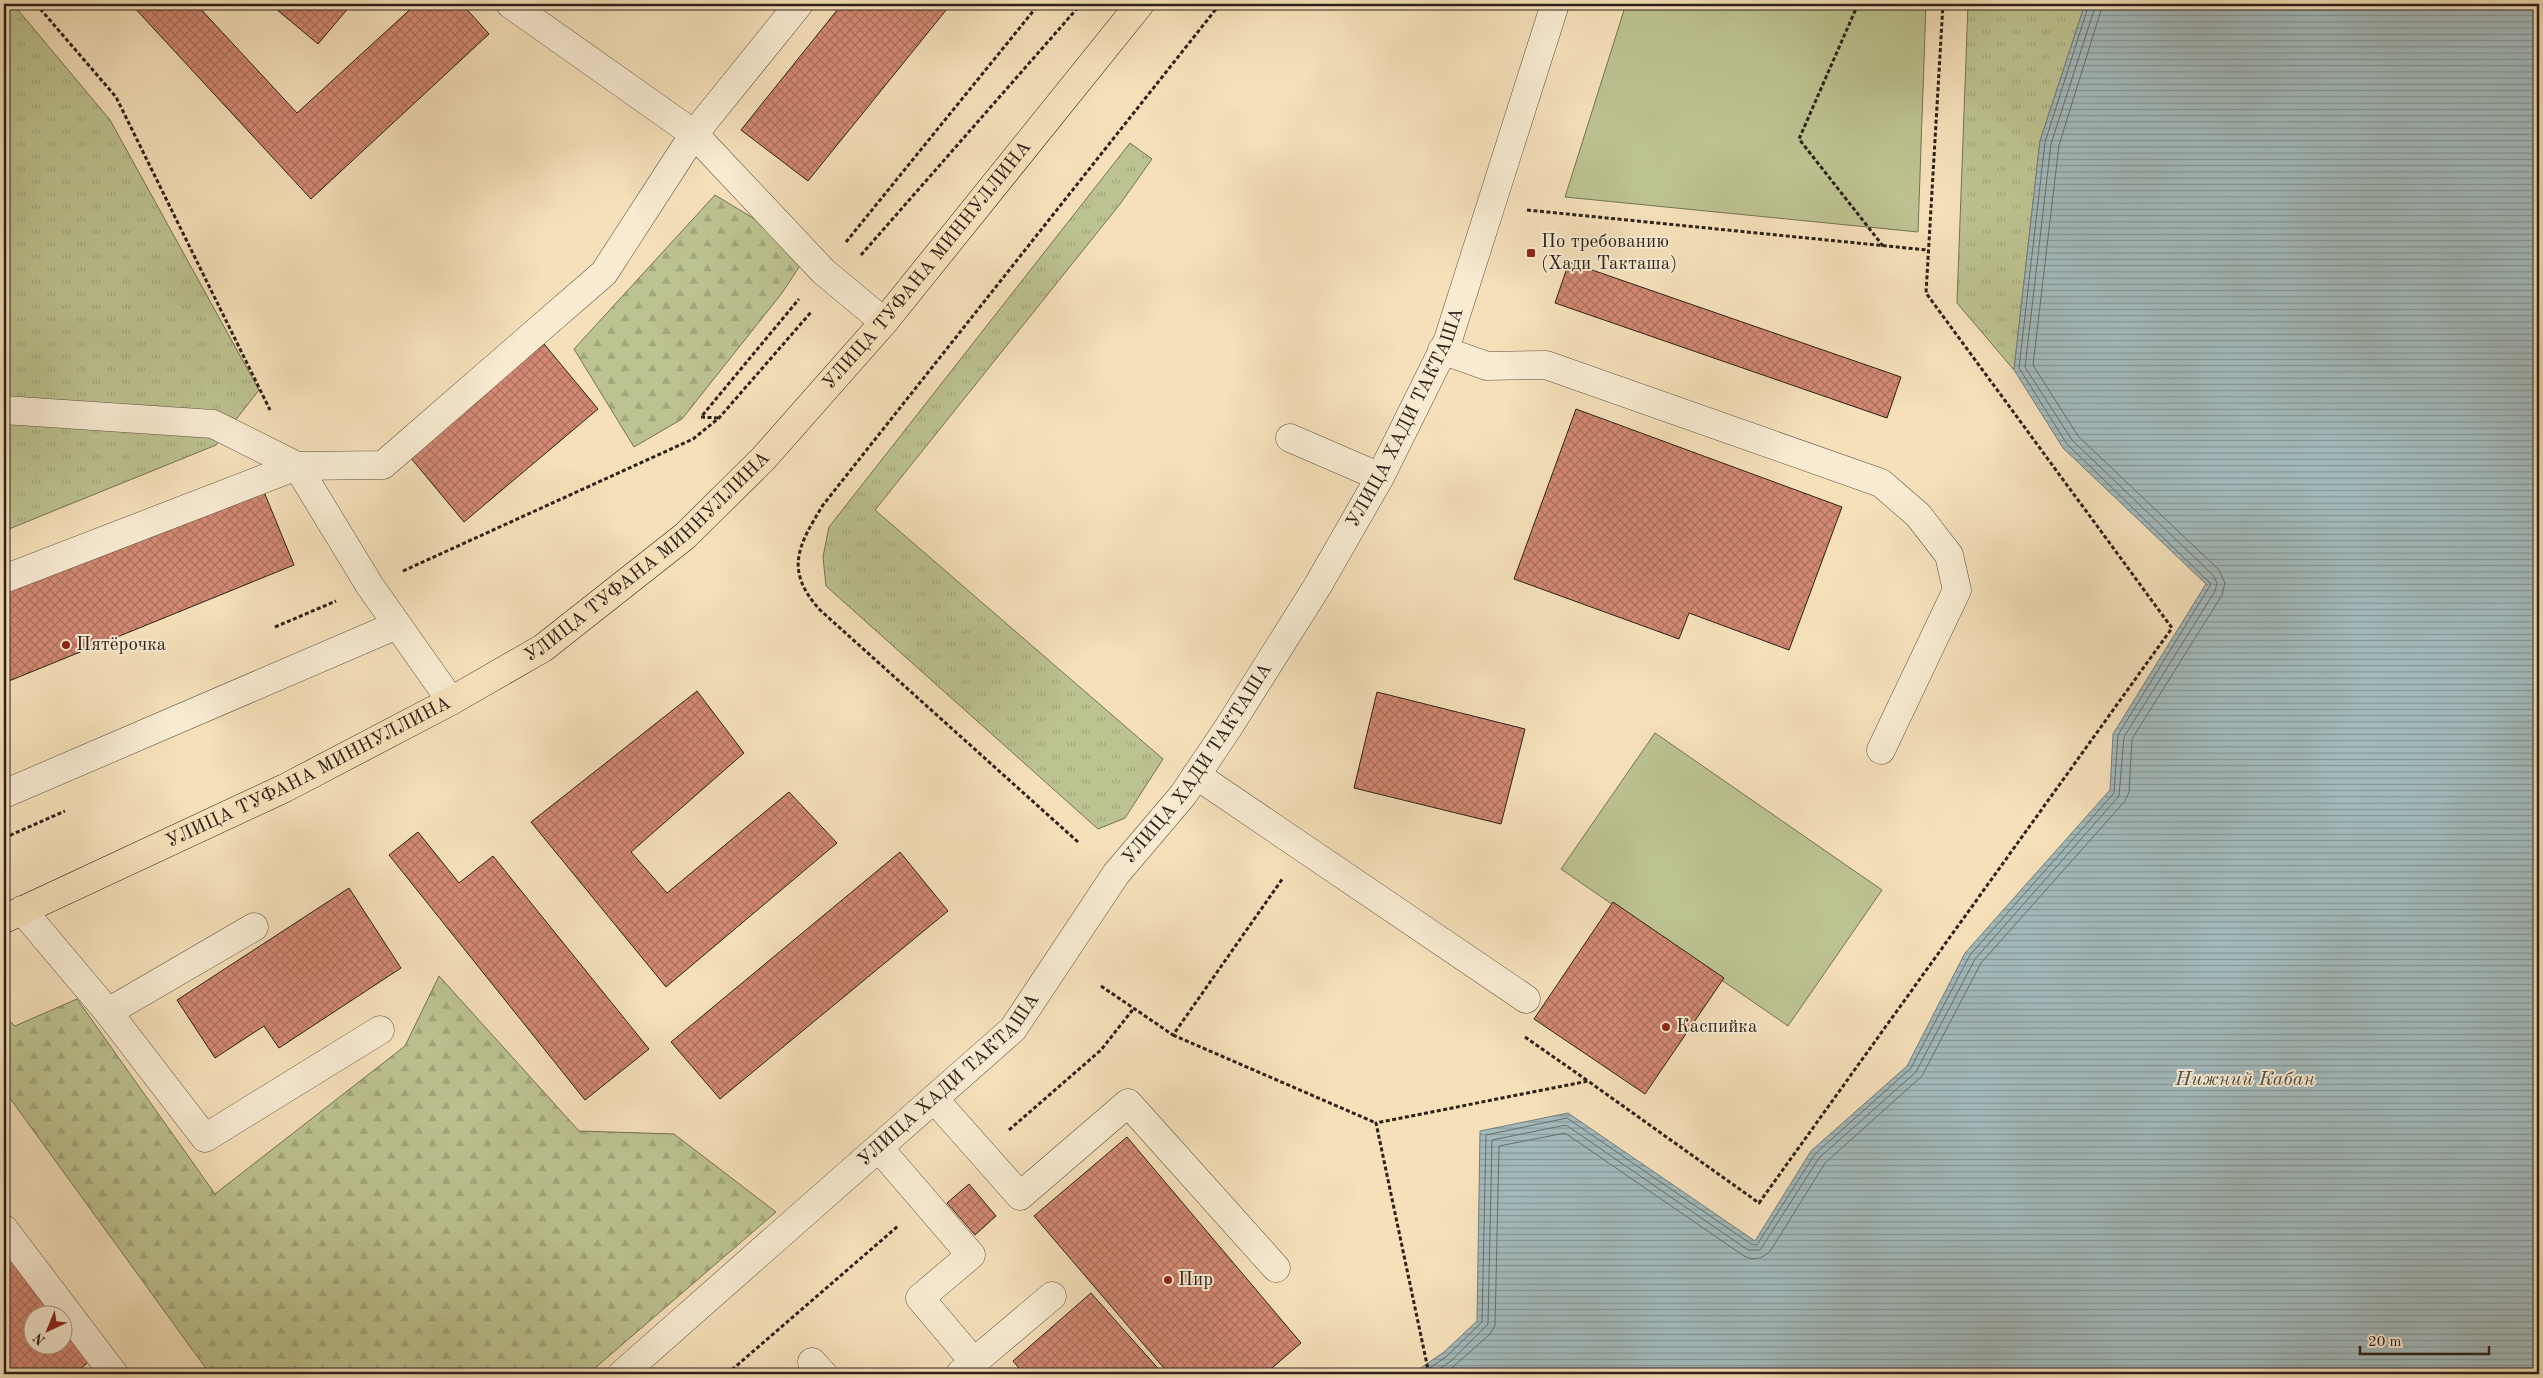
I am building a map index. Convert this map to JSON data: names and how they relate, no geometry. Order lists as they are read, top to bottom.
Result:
{
  "streets": {
    "main road": ["УЛИЦА ТУФАНА МИННУЛЛИНА"],
    "street": ["УЛИЦА ХАДИ ТАКТАША"]
  },
  "water": ["Нижний Кабан"],
  "places": {
    "transit": ["По требованию (Хади Такташа)"],
    "other": ["Пятёрочка", "Каспийка", "Пир"]
  },
  "scale_bar": "20 m",
  "north": "bottom left"
}
